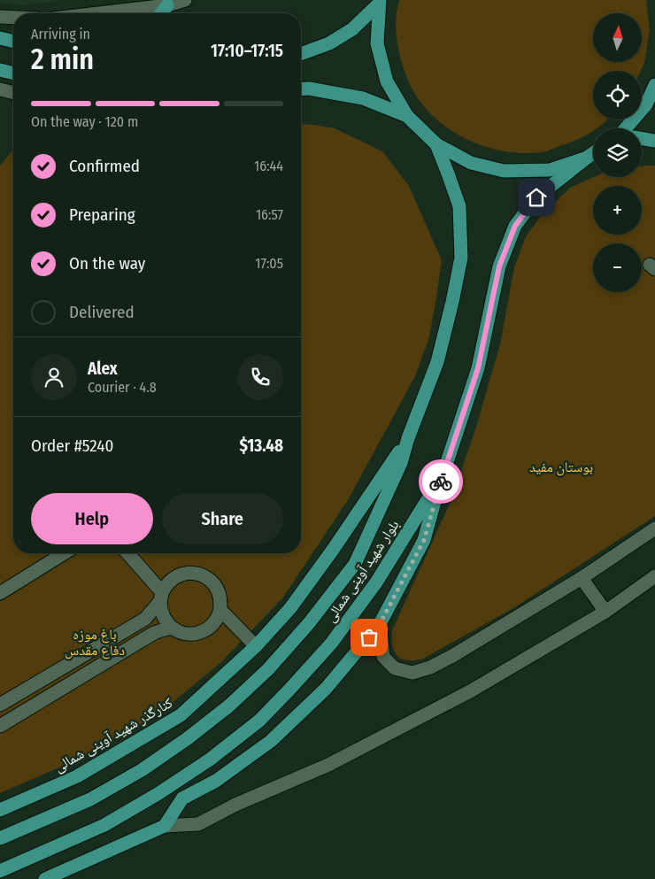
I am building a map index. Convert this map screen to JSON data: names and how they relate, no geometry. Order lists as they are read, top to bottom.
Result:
{
  "streets": {
    "main road": ["بلوار شهید آوینی شمالی", "کنارگذر شهید آوینی شمالی"]
  },
  "crossings": [
    ["بلوار شهید آوینی شمالی", "کنارگذر شهید آوینی شمالی"]
  ],
  "parks": ["بوستان مفید", "باغ موزه دفاع مقدس"],
  "north": "top",
  "page": {
    "map_buttons": ["+", "−"],
    "heading": ["2 min", "Arriving in", "17:10–17:15"],
    "panel": [
      "Alex",
      "Courier · 4.8",
      "Order #5240",
      "$13.48"
    ],
    "bar": "On the way · 120 m",
    "list": [
      ["Confirmed", "16:44"],
      ["Preparing", "16:57"],
      ["On the way", "17:05"],
      "Delivered"
    ],
    "buttons": ["Help", "Share"]
  }
}
